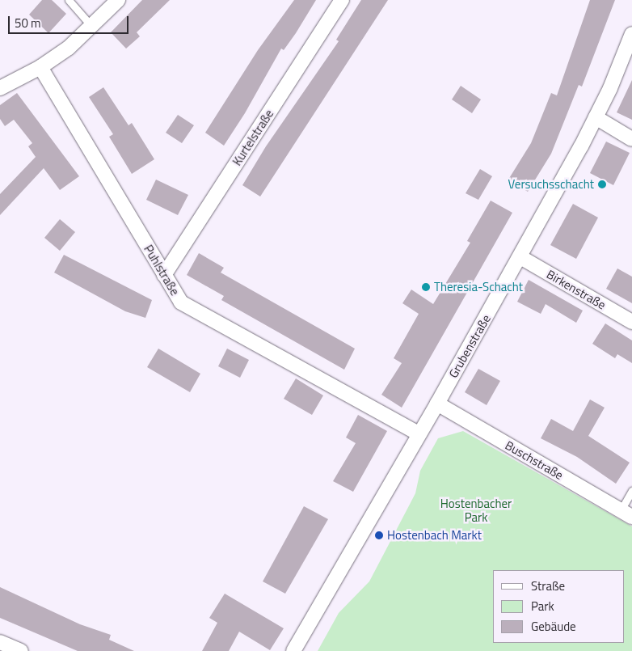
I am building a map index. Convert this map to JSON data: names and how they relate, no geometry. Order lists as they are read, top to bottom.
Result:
{
  "streets": {
    "street": [
      "Kurtelstraße",
      "Puhlstraße",
      "Birkenstraße",
      "Grubenstraße",
      "Buschstraße"
    ]
  },
  "crossings": [
    ["Kurtelstraße", "Puhlstraße"],
    ["Puhlstraße", "Grubenstraße"],
    ["Birkenstraße", "Grubenstraße"],
    ["Grubenstraße", "Buschstraße"]
  ],
  "parks": ["Hostenbacher Park"],
  "places": ["Versuchsschacht", "Theresia-Schacht", "Hostenbach Markt"],
  "legend": ["Straße", "Park", "Gebäude"],
  "scale_bar": "50 m"
}
